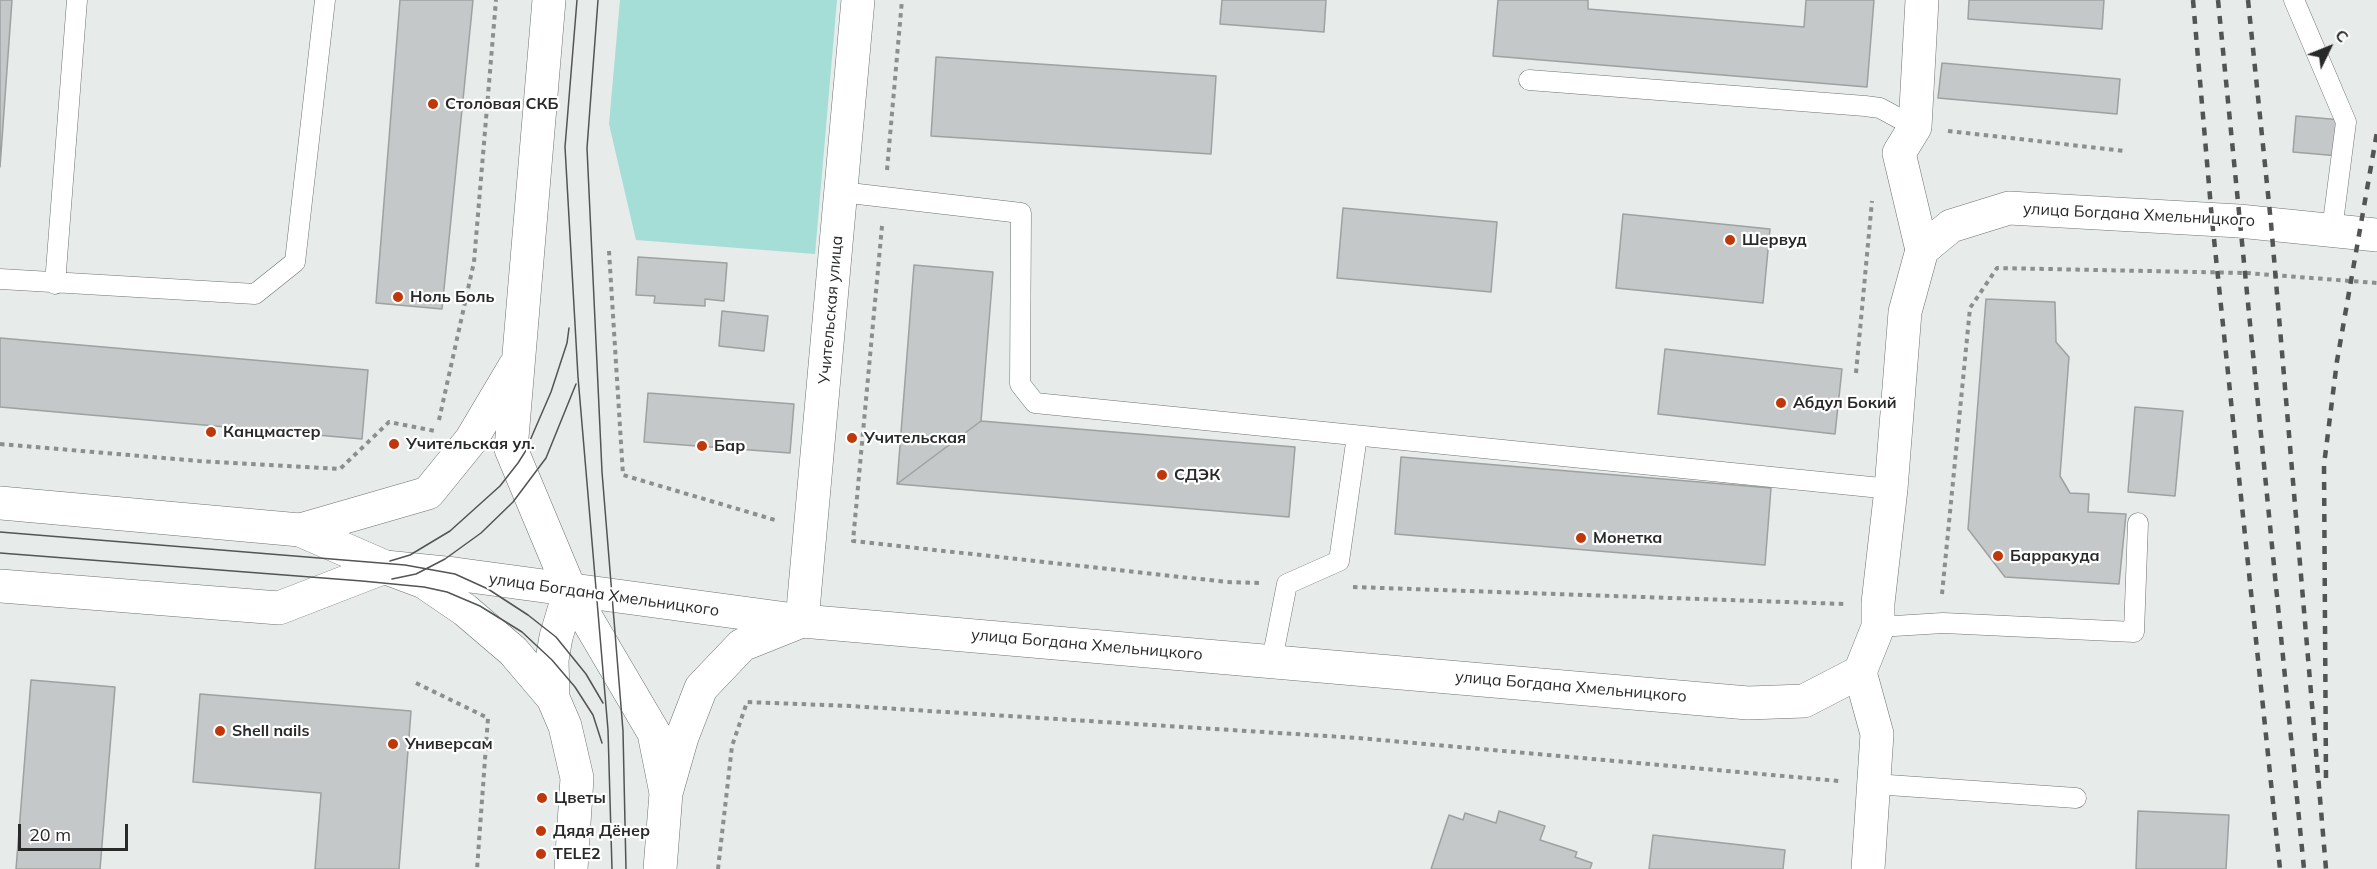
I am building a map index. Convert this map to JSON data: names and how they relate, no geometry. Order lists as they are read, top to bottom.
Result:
{
  "streets": {
    "main road": ["улица Богдана Хмельницкого", "Учительская улица"]
  },
  "crossings": [
    ["улица Богдана Хмельницкого", "Учительская улица"]
  ],
  "places": [
    "Столовая СКБ",
    "Шервуд",
    "Ноль Боль",
    "Абдул Бокий",
    "Канцмастер",
    "Учительская",
    "Учительская ул.",
    "Бар",
    "СДЭК",
    "Монетка",
    "Барракуда",
    "Shell nails",
    "Универсам",
    "Цветы",
    "Дядя Дёнер",
    "TELE2"
  ],
  "scale_bar": "20 m",
  "north": "top right"
}
